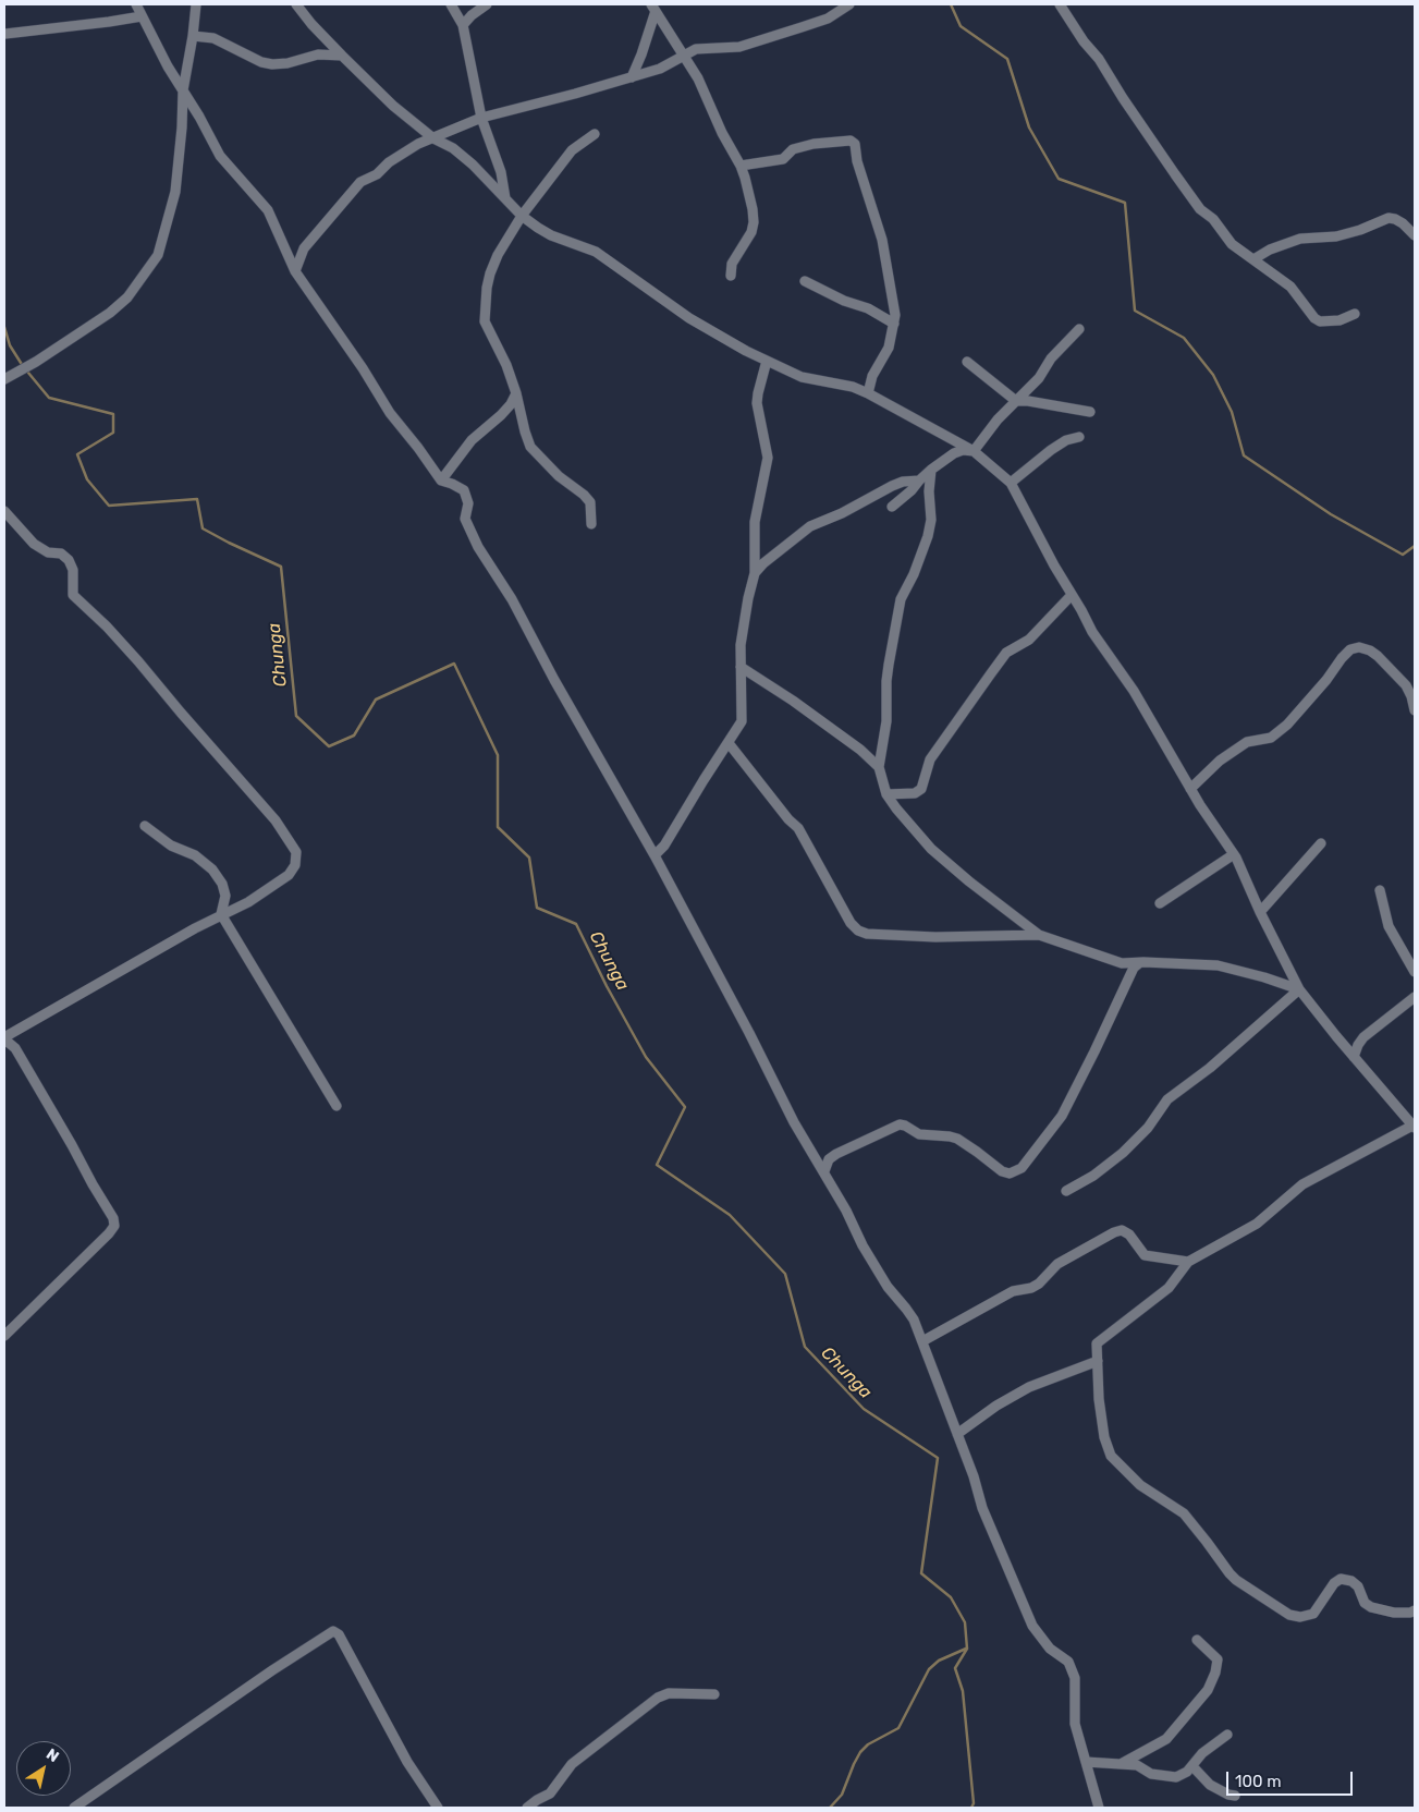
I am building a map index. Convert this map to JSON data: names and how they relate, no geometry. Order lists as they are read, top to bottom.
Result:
{
  "water": ["Chunga"],
  "scale_bar": "100 m",
  "north": "top right"
}
